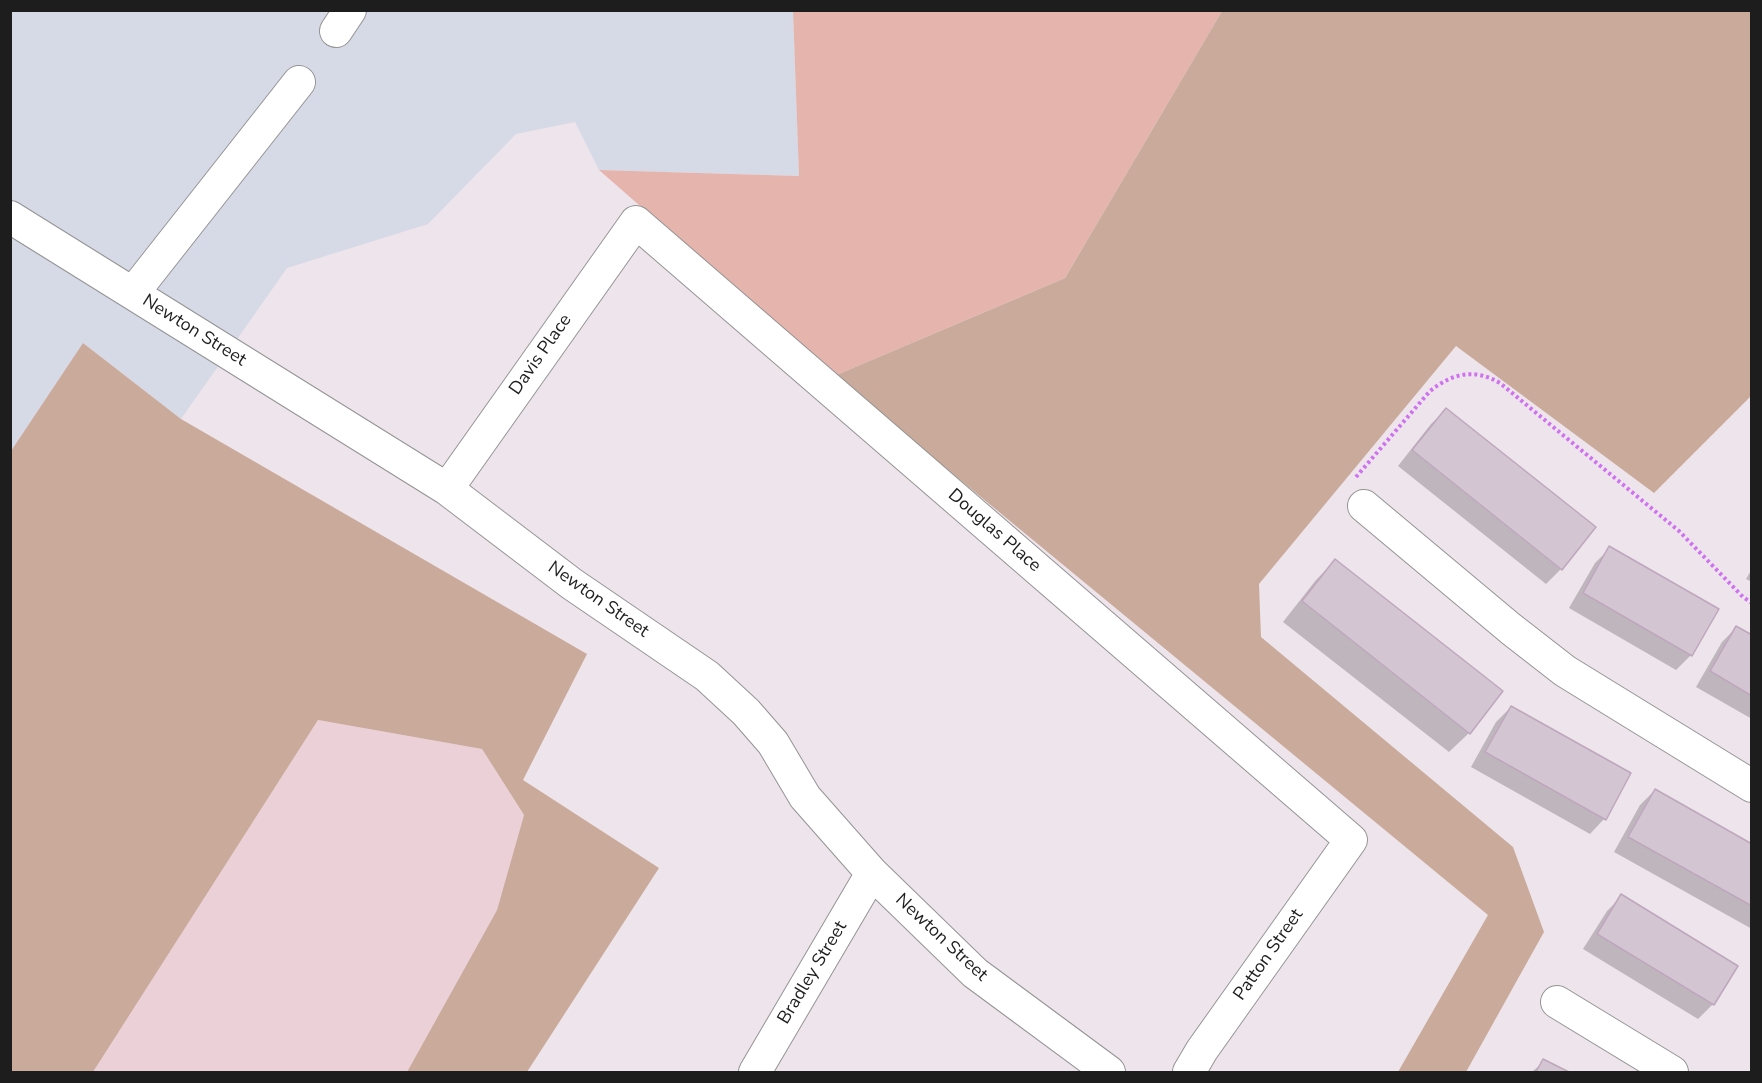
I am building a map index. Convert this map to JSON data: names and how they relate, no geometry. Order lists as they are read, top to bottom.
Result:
{
  "streets": {
    "street": [
      "Newton Street",
      "Davis Place",
      "Douglas Place",
      "Patton Street",
      "Bradley Street"
    ]
  },
  "crossings": [
    ["Newton Street", "Davis Place"],
    ["Newton Street", "Bradley Street"],
    ["Davis Place", "Douglas Place"],
    ["Douglas Place", "Patton Street"]
  ]
}
